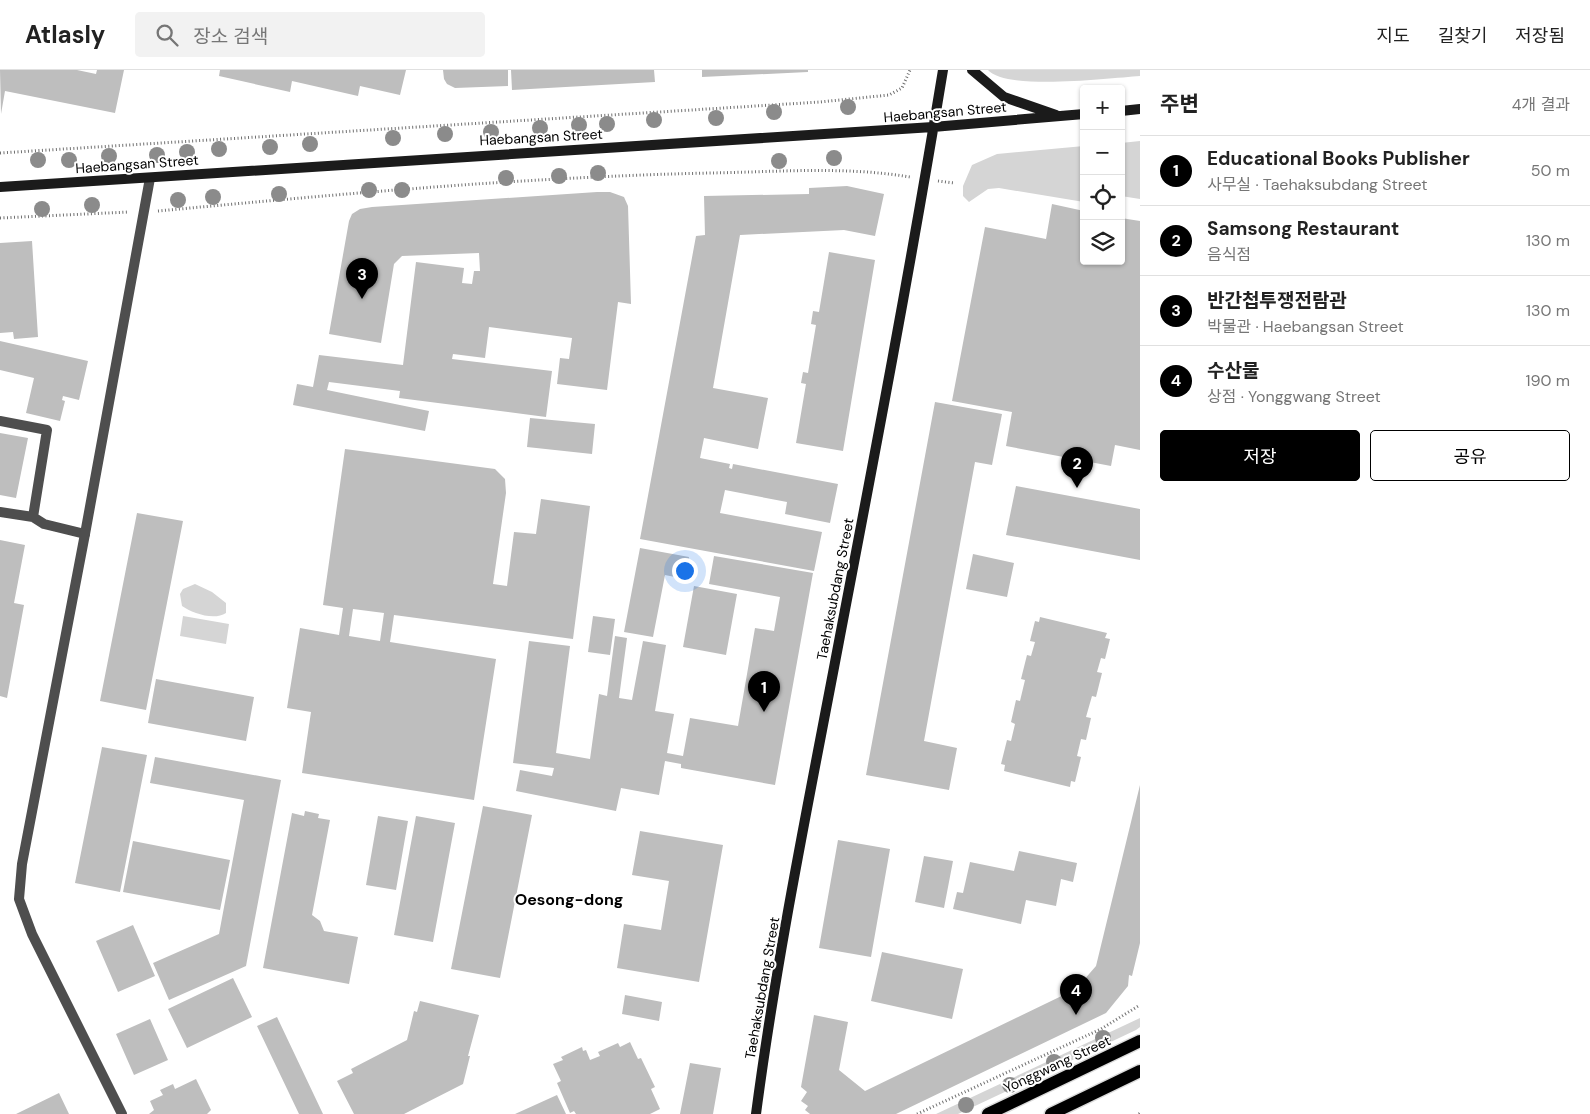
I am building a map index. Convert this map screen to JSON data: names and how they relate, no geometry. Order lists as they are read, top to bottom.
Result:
{
  "streets": {
    "main road": ["Haebangsan Street", "Taehaksubdang Street", "Yonggwang Street"]
  },
  "crossings": [
    ["Haebangsan Street", "Taehaksubdang Street"]
  ],
  "districts": ["Oesong-dong"],
  "page": {
    "header": "Atlasly",
    "search": "장소 검색",
    "nav": ["지도", "길찾기", "저장됨"],
    "heading": ["주변", "4개 결과"],
    "map_buttons": ["+", "−"],
    "list": [
      {
        "mark": "1",
        "name": "Educational Books Publisher",
        "note": "사무실 · Taehaksubdang Street",
        "value": "50 m"
      },
      {
        "mark": "2",
        "name": "Samsong Restaurant",
        "note": "음식점",
        "value": "130 m"
      },
      {
        "mark": "3",
        "name": "반간첩투쟁전람관",
        "note": "박물관 · Haebangsan Street",
        "value": "130 m"
      },
      {
        "mark": "4",
        "name": "수산물",
        "note": "상점 · Yonggwang Street",
        "value": "190 m"
      }
    ],
    "pins": [
      "3",
      "2",
      "1",
      "4"
    ],
    "buttons": ["저장", "공유"]
  }
}
